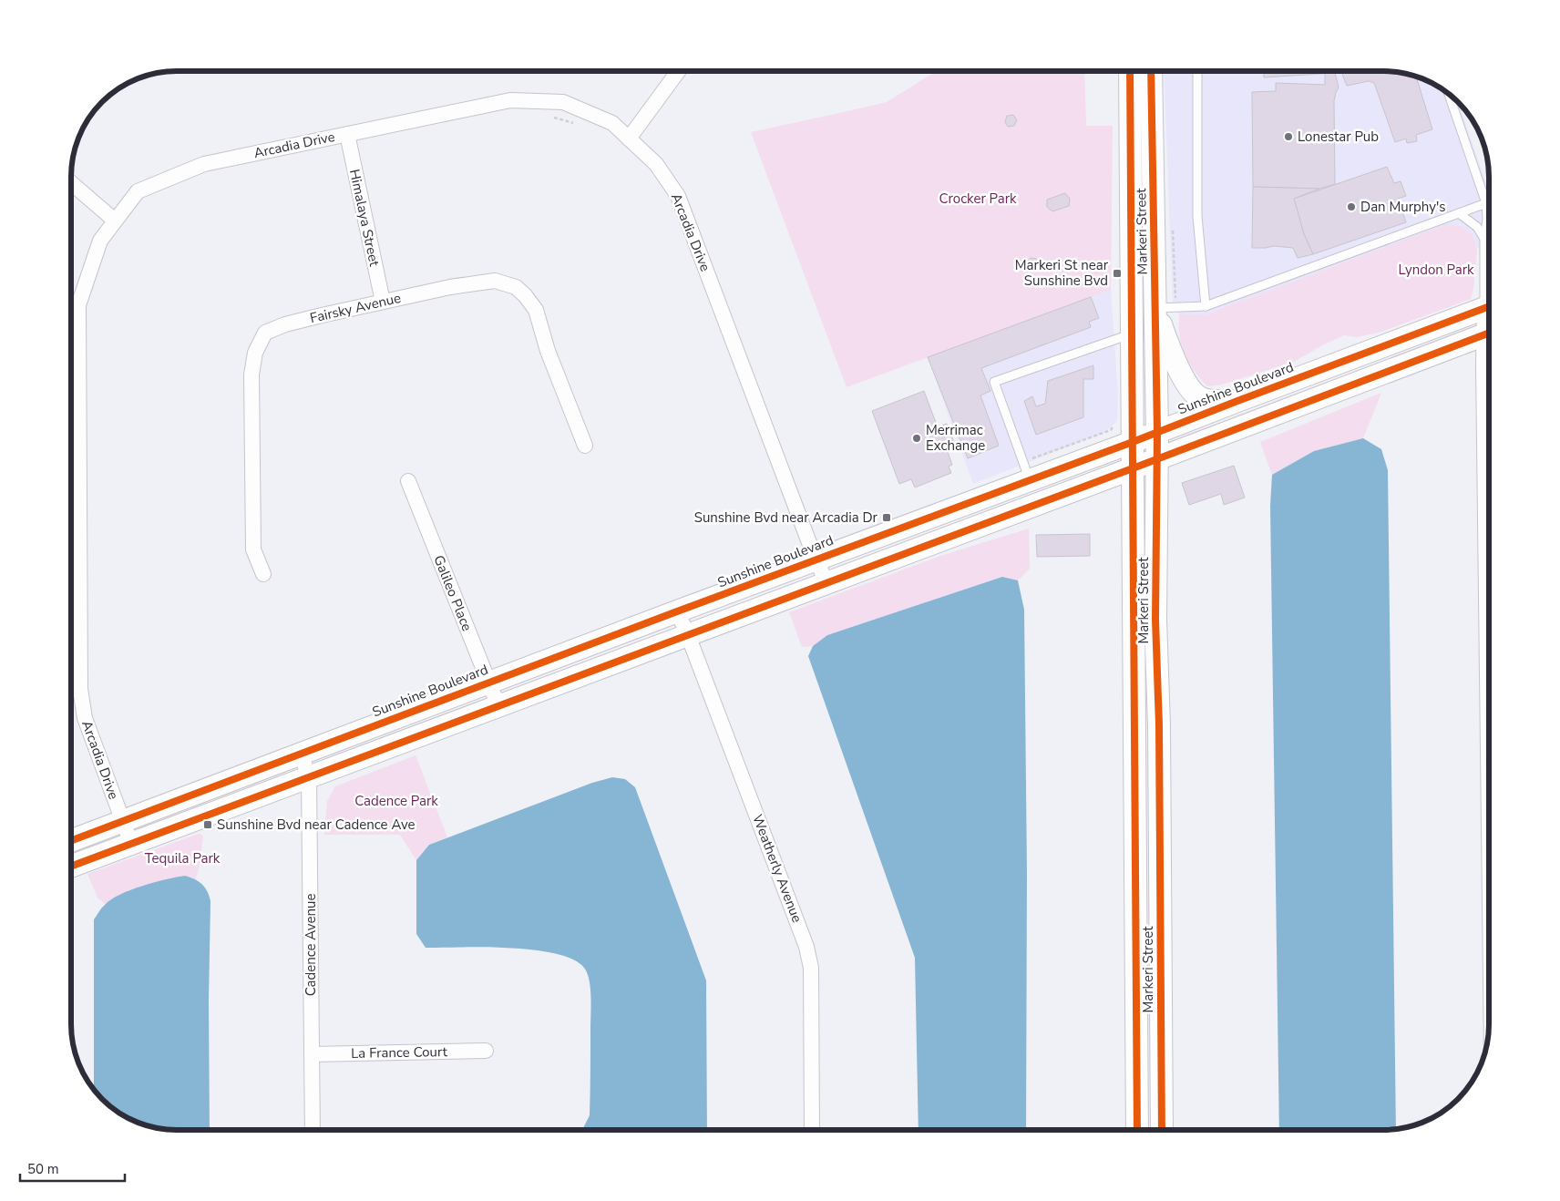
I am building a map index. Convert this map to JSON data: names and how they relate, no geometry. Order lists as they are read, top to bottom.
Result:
{
  "streets": {
    "main road": ["Markeri Street", "Sunshine Boulevard"],
    "street": [
      "Arcadia Drive",
      "Himalaya Street",
      "Fairsky Avenue",
      "Galileo Place",
      "Weatherly Avenue",
      "Cadence Avenue",
      "La France Court"
    ]
  },
  "crossings": [
    ["Arcadia Drive", "Himalaya Street"],
    ["Arcadia Drive", "Sunshine Boulevard"],
    ["Himalaya Street", "Fairsky Avenue"],
    ["Markeri Street", "Sunshine Boulevard"],
    ["Sunshine Boulevard", "Galileo Place"],
    ["Sunshine Boulevard", "Weatherly Avenue"],
    ["Sunshine Boulevard", "Cadence Avenue"],
    ["Cadence Avenue", "La France Court"]
  ],
  "parks": [
    "Crocker Park",
    "Lyndon Park",
    "Cadence Park",
    "Tequila Park"
  ],
  "places": {
    "other": ["Lonestar Pub", "Dan Murphy's", "Merrimac Exchange"],
    "transit": ["Markeri St near Sunshine Bvd", "Sunshine Bvd near Arcadia Dr", "Sunshine Bvd near Cadence Ave"]
  },
  "scale_bar": "50 m"
}
